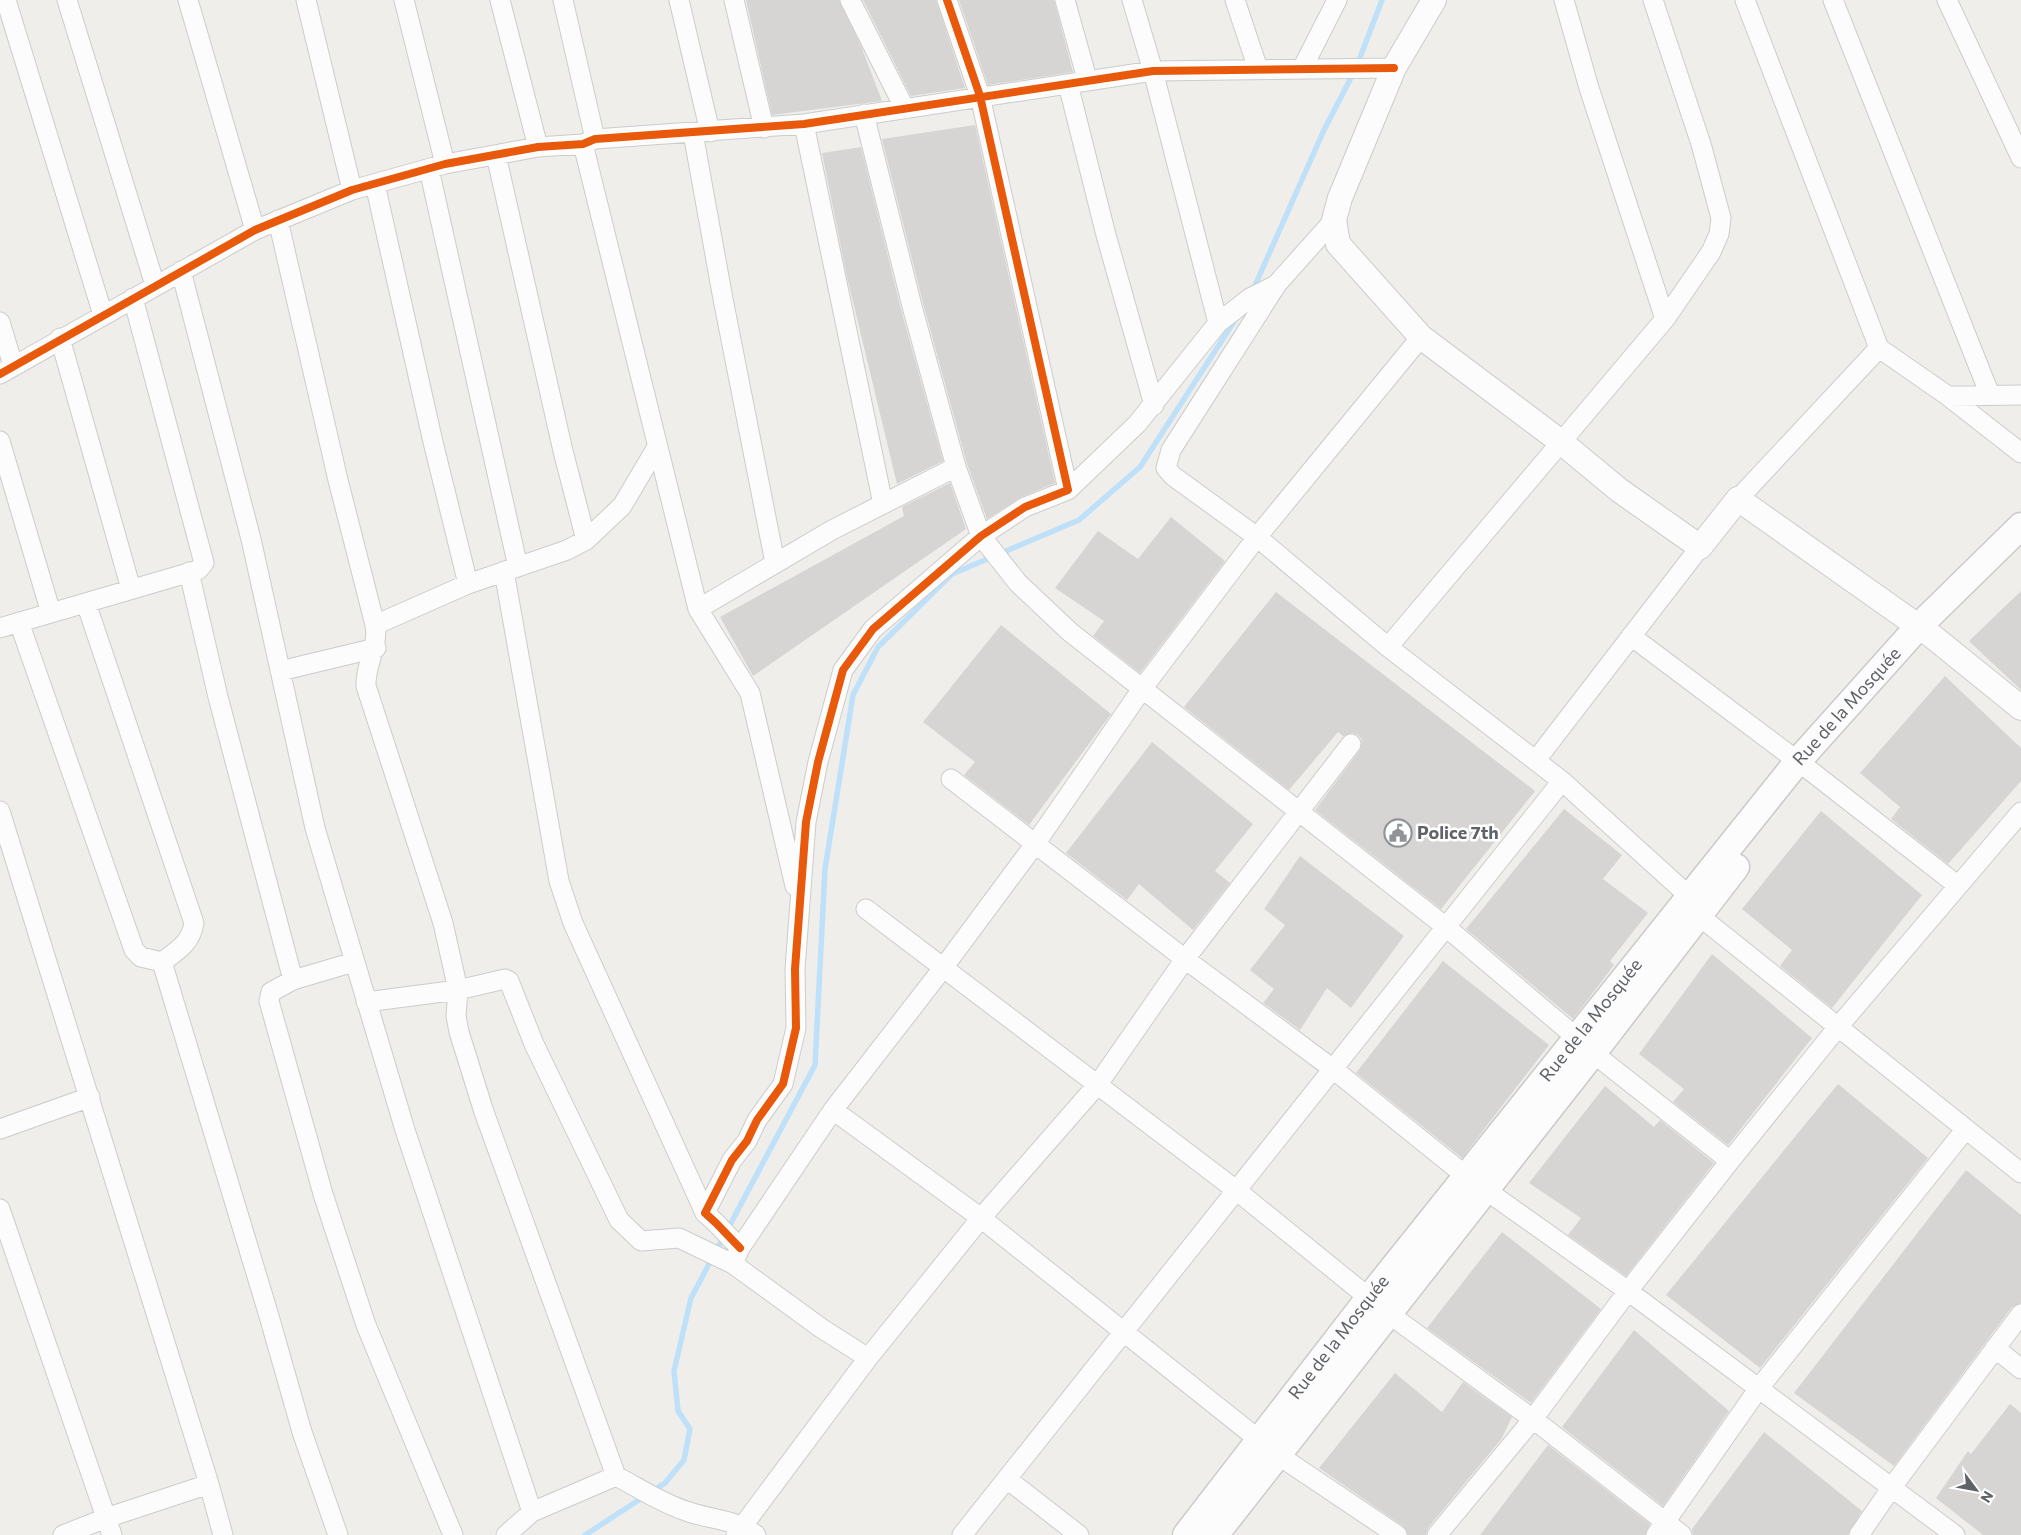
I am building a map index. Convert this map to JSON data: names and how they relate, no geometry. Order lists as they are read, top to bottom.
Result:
{
  "streets": {
    "main road": ["Rue de la Mosquée"]
  },
  "places": {
    "public building": ["Police 7th"]
  },
  "north": "bottom right"
}
